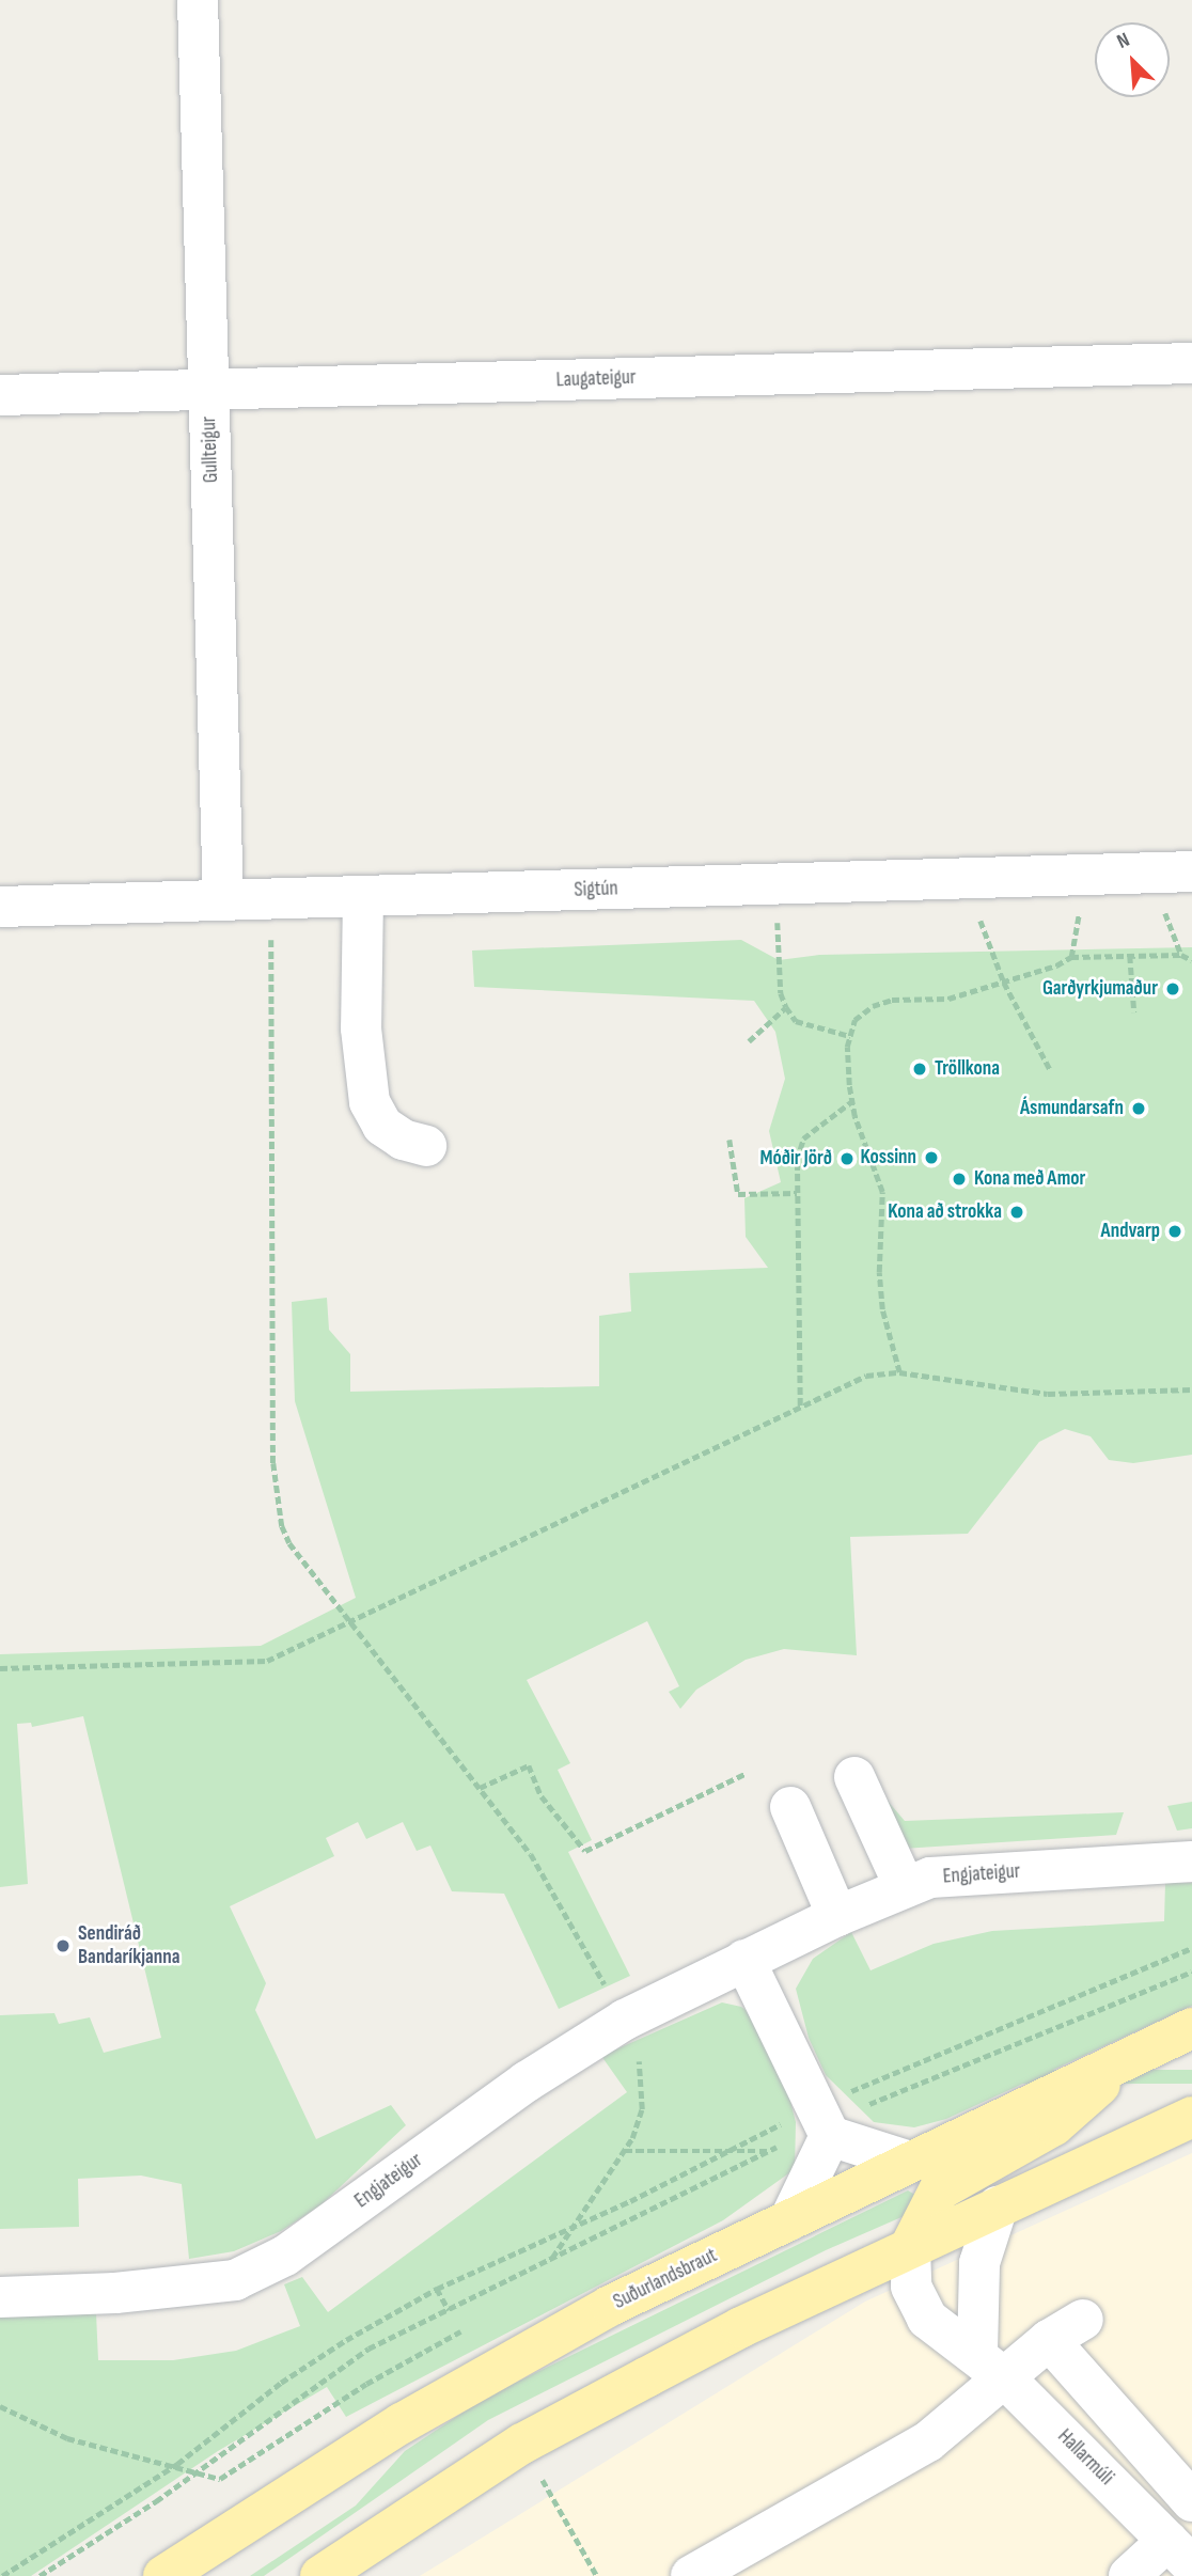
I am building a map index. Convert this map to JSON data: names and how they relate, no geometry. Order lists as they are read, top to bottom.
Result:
{
  "streets": {
    "main road": ["Suðurlandsbraut"],
    "street": [
      "Laugateigur",
      "Gullteigur",
      "Sigtún",
      "Engjateigur",
      "Hallarmúli"
    ]
  },
  "crossings": [
    ["Laugateigur", "Gullteigur"],
    ["Gullteigur", "Sigtún"]
  ],
  "places": [
    "Garðyrkjumaður",
    "Tröllkona",
    "Ásmundarsafn",
    "Kossinn",
    "Móðir Jörð",
    "Kona með Amor",
    "Kona að strokka",
    "Andvarp",
    "Sendiráð Bandaríkjanna"
  ],
  "north": "top left"
}
